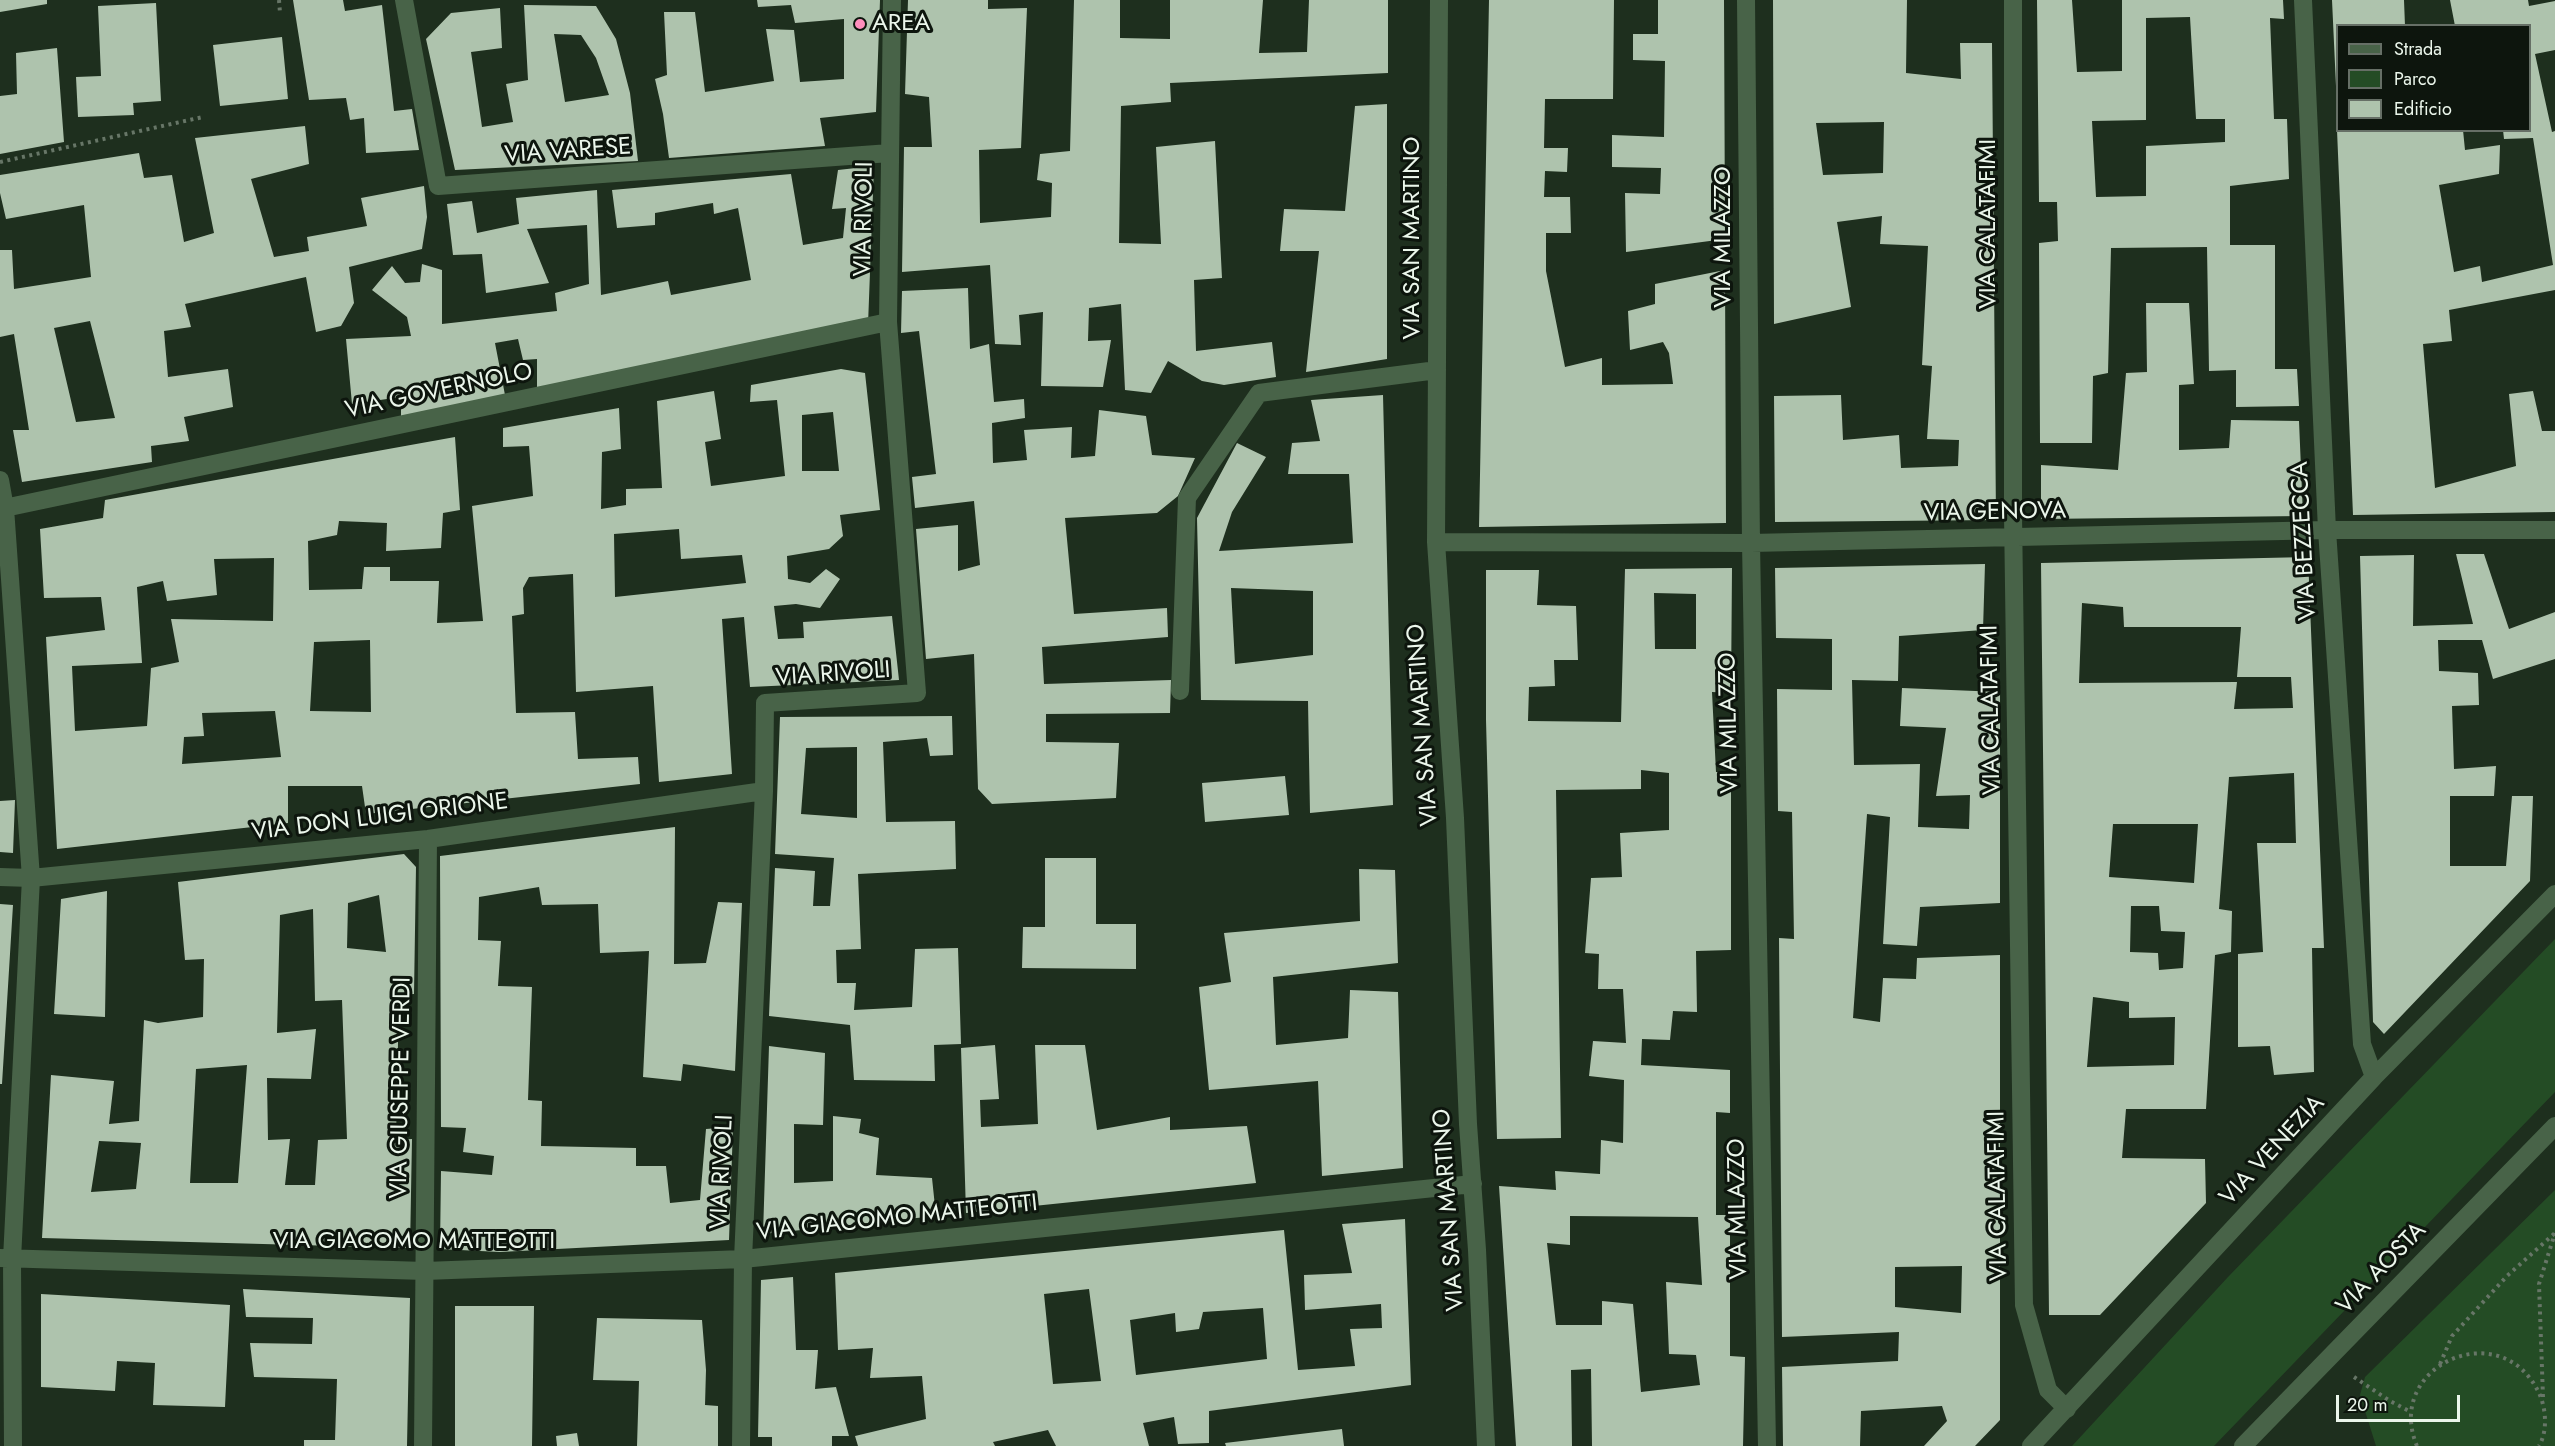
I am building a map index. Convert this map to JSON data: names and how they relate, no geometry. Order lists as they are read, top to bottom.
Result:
{
  "streets": {
    "street": [
      "VIA VARESE",
      "VIA RIVOLI",
      "VIA CALATAFIMI",
      "VIA MILAZZO",
      "VIA SAN MARTINO",
      "VIA GOVERNOLO",
      "VIA GENOVA",
      "VIA BEZZECCA",
      "VIA DON LUIGI ORIONE",
      "VIA GIUSEPPE VERDI",
      "VIA VENEZIA",
      "VIA GIACOMO MATTEOTTI",
      "VIA AOSTA"
    ]
  },
  "crossings": [
    ["VIA VARESE", "VIA RIVOLI"],
    ["VIA RIVOLI", "VIA GOVERNOLO"],
    ["VIA RIVOLI", "VIA DON LUIGI ORIONE"],
    ["VIA RIVOLI", "VIA GIACOMO MATTEOTTI"],
    ["VIA CALATAFIMI", "VIA GENOVA"],
    ["VIA CALATAFIMI", "VIA VENEZIA"],
    ["VIA MILAZZO", "VIA GENOVA"],
    ["VIA SAN MARTINO", "VIA GENOVA"],
    ["VIA SAN MARTINO", "VIA GIACOMO MATTEOTTI"],
    ["VIA GENOVA", "VIA BEZZECCA"],
    ["VIA BEZZECCA", "VIA VENEZIA"],
    ["VIA DON LUIGI ORIONE", "VIA GIUSEPPE VERDI"],
    ["VIA GIUSEPPE VERDI", "VIA GIACOMO MATTEOTTI"]
  ],
  "places": ["AREA"],
  "legend": ["Strada", "Parco", "Edificio"],
  "scale_bar": "20 m"
}
